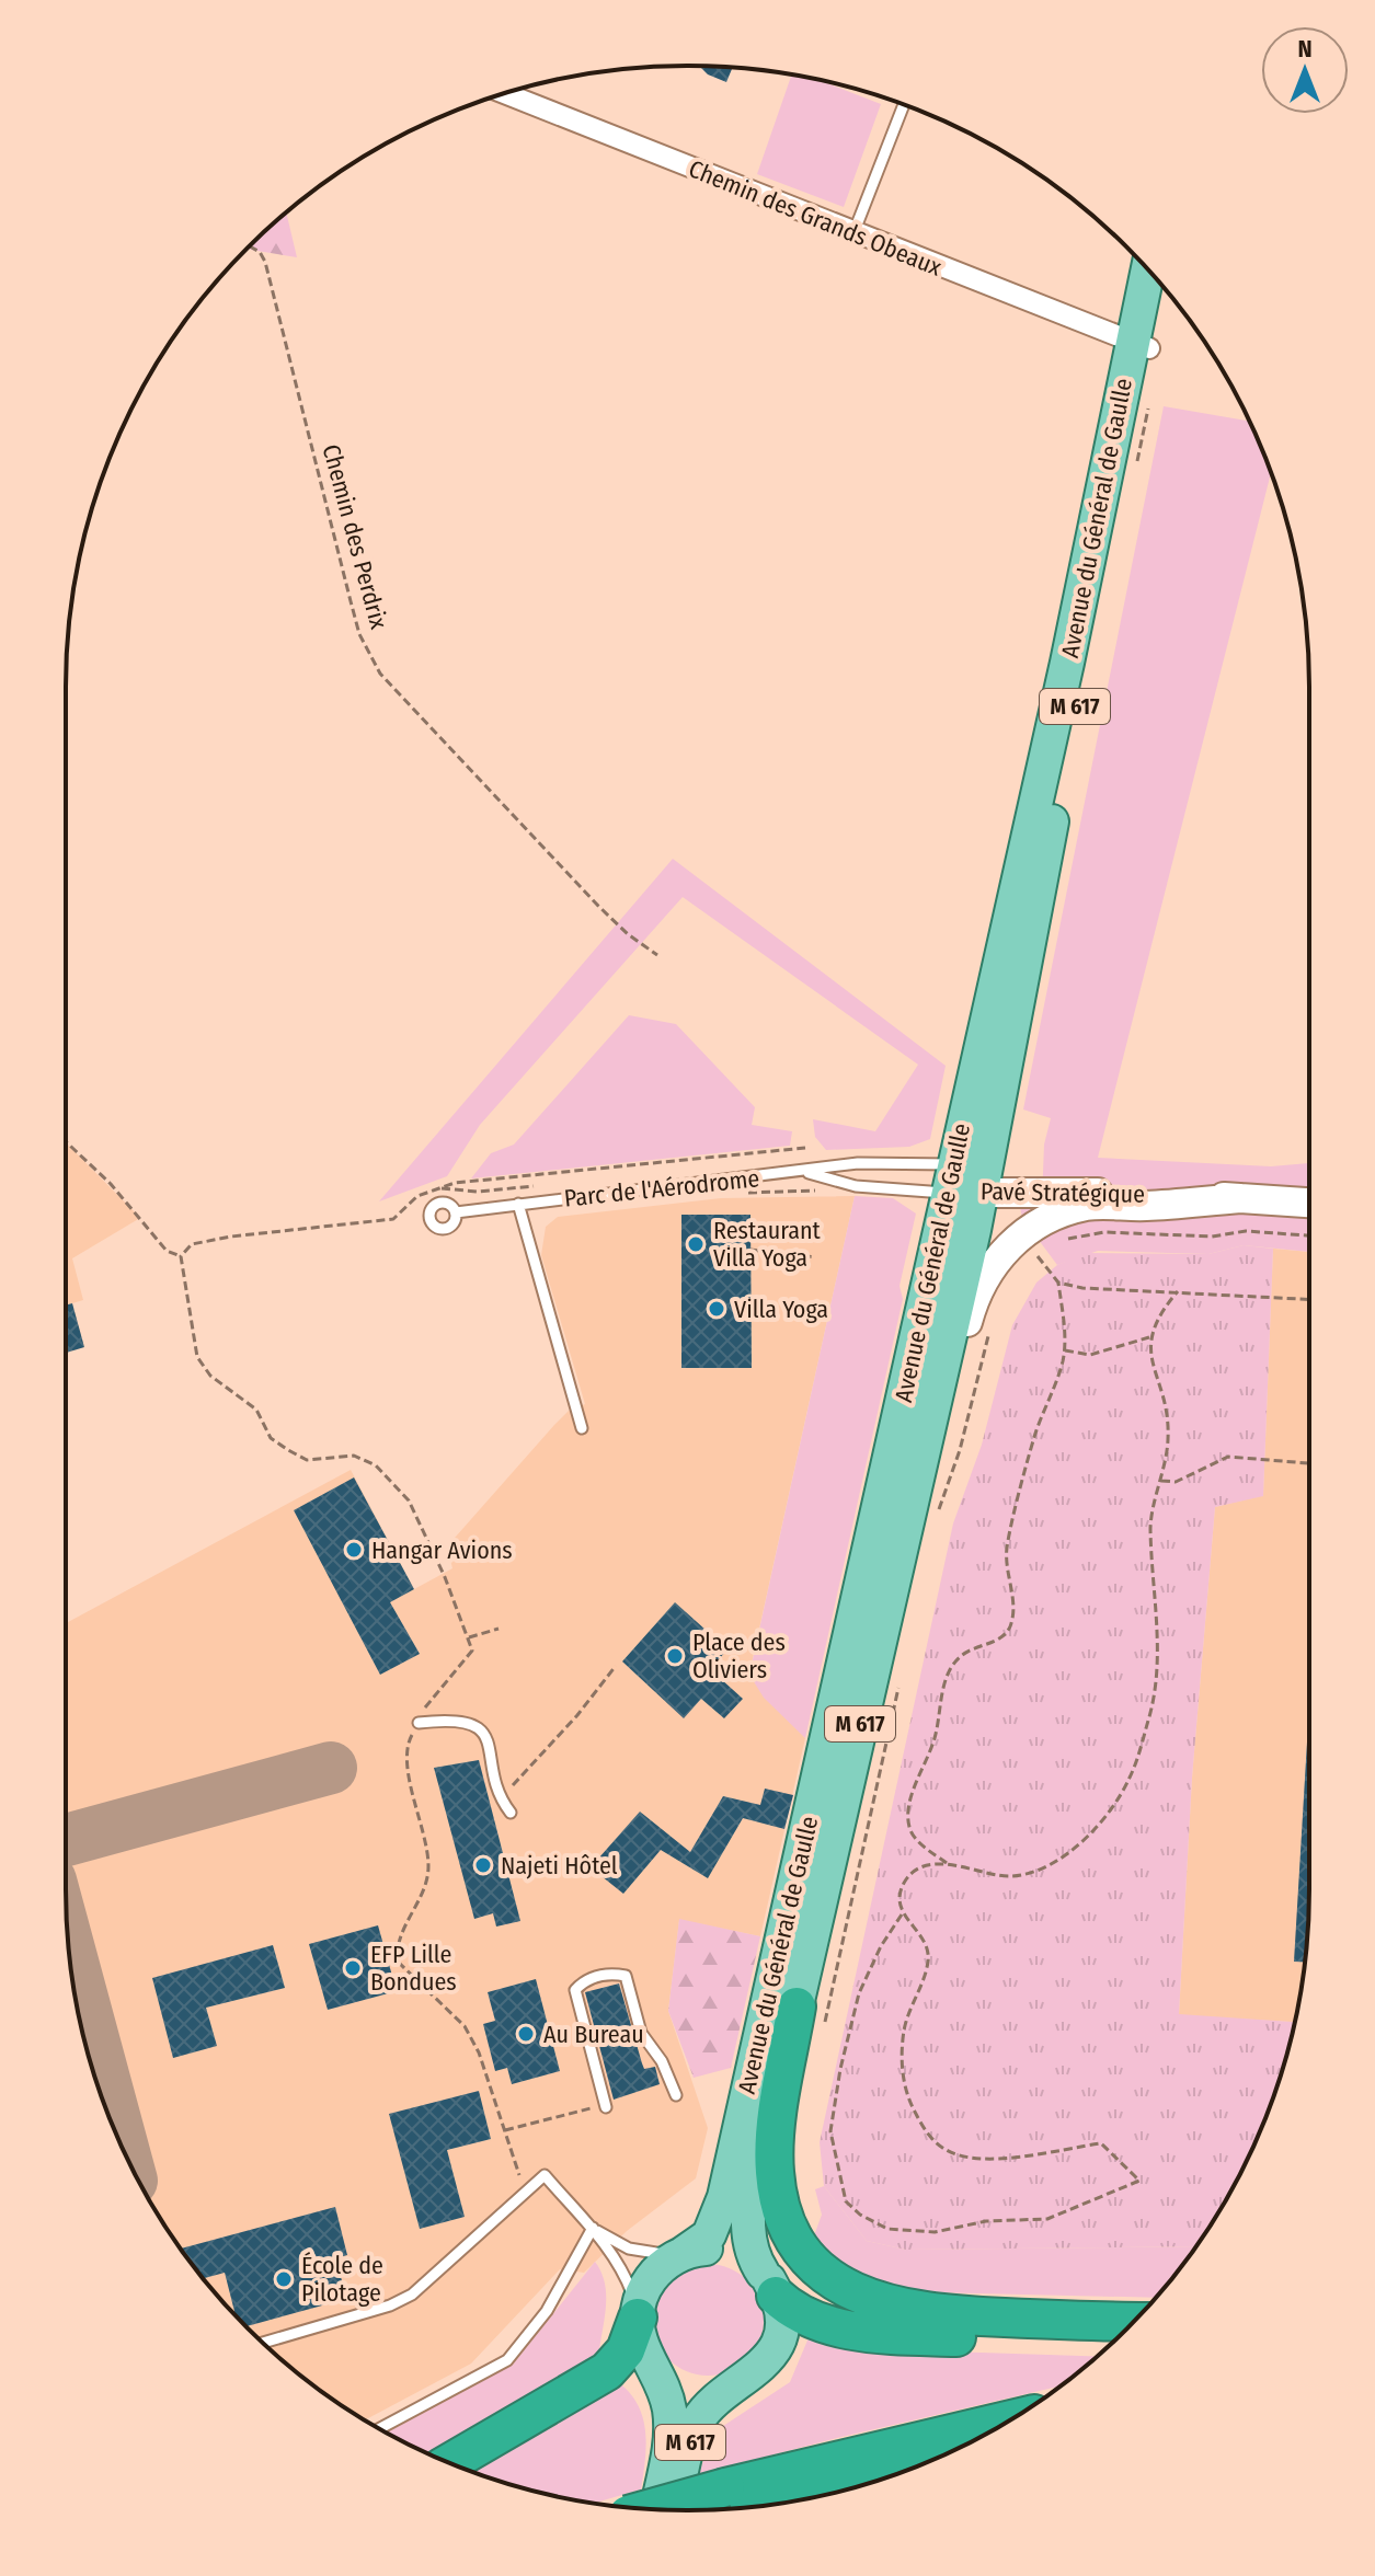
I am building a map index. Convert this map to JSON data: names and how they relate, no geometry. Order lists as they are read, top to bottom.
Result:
{
  "streets": {
    "main road": ["Avenue du Général de Gaulle", "M 617", "Pavé Stratégique"],
    "street": ["Chemin des Grands Obeaux"],
    "lane": ["Parc de l'Aérodrome"],
    "path": ["Chemin des Perdrix"]
  },
  "crossings": [
    ["Chemin des Grands Obeaux", "Avenue du Général de Gaulle"],
    ["Avenue du Général de Gaulle", "M 617"],
    ["Avenue du Général de Gaulle", "Parc de l'Aérodrome"],
    ["Avenue du Général de Gaulle", "Pavé Stratégique"],
    ["Parc de l'Aérodrome", "Pavé Stratégique"]
  ],
  "places": [
    "Restaurant Villa Yoga",
    "Villa Yoga",
    "Hangar Avions",
    "Place des Oliviers",
    "Najeti Hôtel",
    "EFP Lille Bondues",
    "Au Bureau",
    "École de Pilotage"
  ],
  "north": "top"
}
